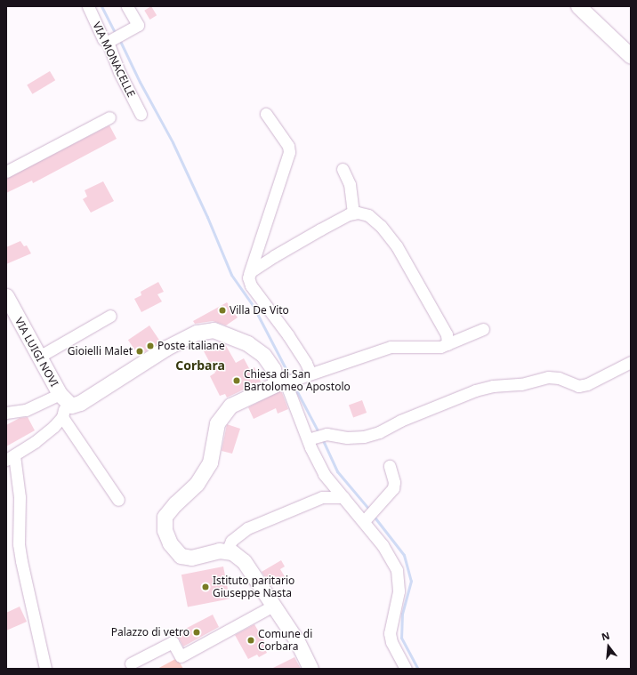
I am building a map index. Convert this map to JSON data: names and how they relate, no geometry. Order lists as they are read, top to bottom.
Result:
{
  "streets": {
    "main road": ["VIA LUIGI NOVI"],
    "street": ["VIA MONACELLE"]
  },
  "districts": ["Corbara"],
  "places": [
    "Villa De Vito",
    "Poste italiane",
    "Gioielli Malet",
    "Chiesa di San Bartolomeo Apostolo",
    "Istituto paritario Giuseppe Nasta",
    "Palazzo di vetro",
    "Comune di Corbara"
  ],
  "north": "top"
}
